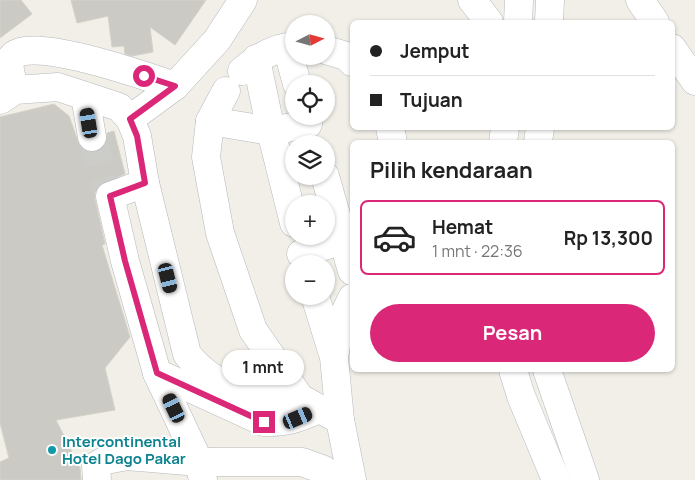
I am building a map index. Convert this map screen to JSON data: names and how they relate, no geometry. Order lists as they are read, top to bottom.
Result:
{
  "places": ["Intercontinental Hotel Dago Pakar"],
  "north": "right",
  "page": {
    "map_buttons": ["+", "−"],
    "banner": ["Jemput", "Tujuan"],
    "heading": "Pilih kendaraan",
    "list": [
      {
        "name": "Hemat",
        "note": "1 mnt · 22:36",
        "value": "Rp 13,300"
      }
    ],
    "buttons": "Pesan",
    "bubble": "1 mnt"
  }
}
